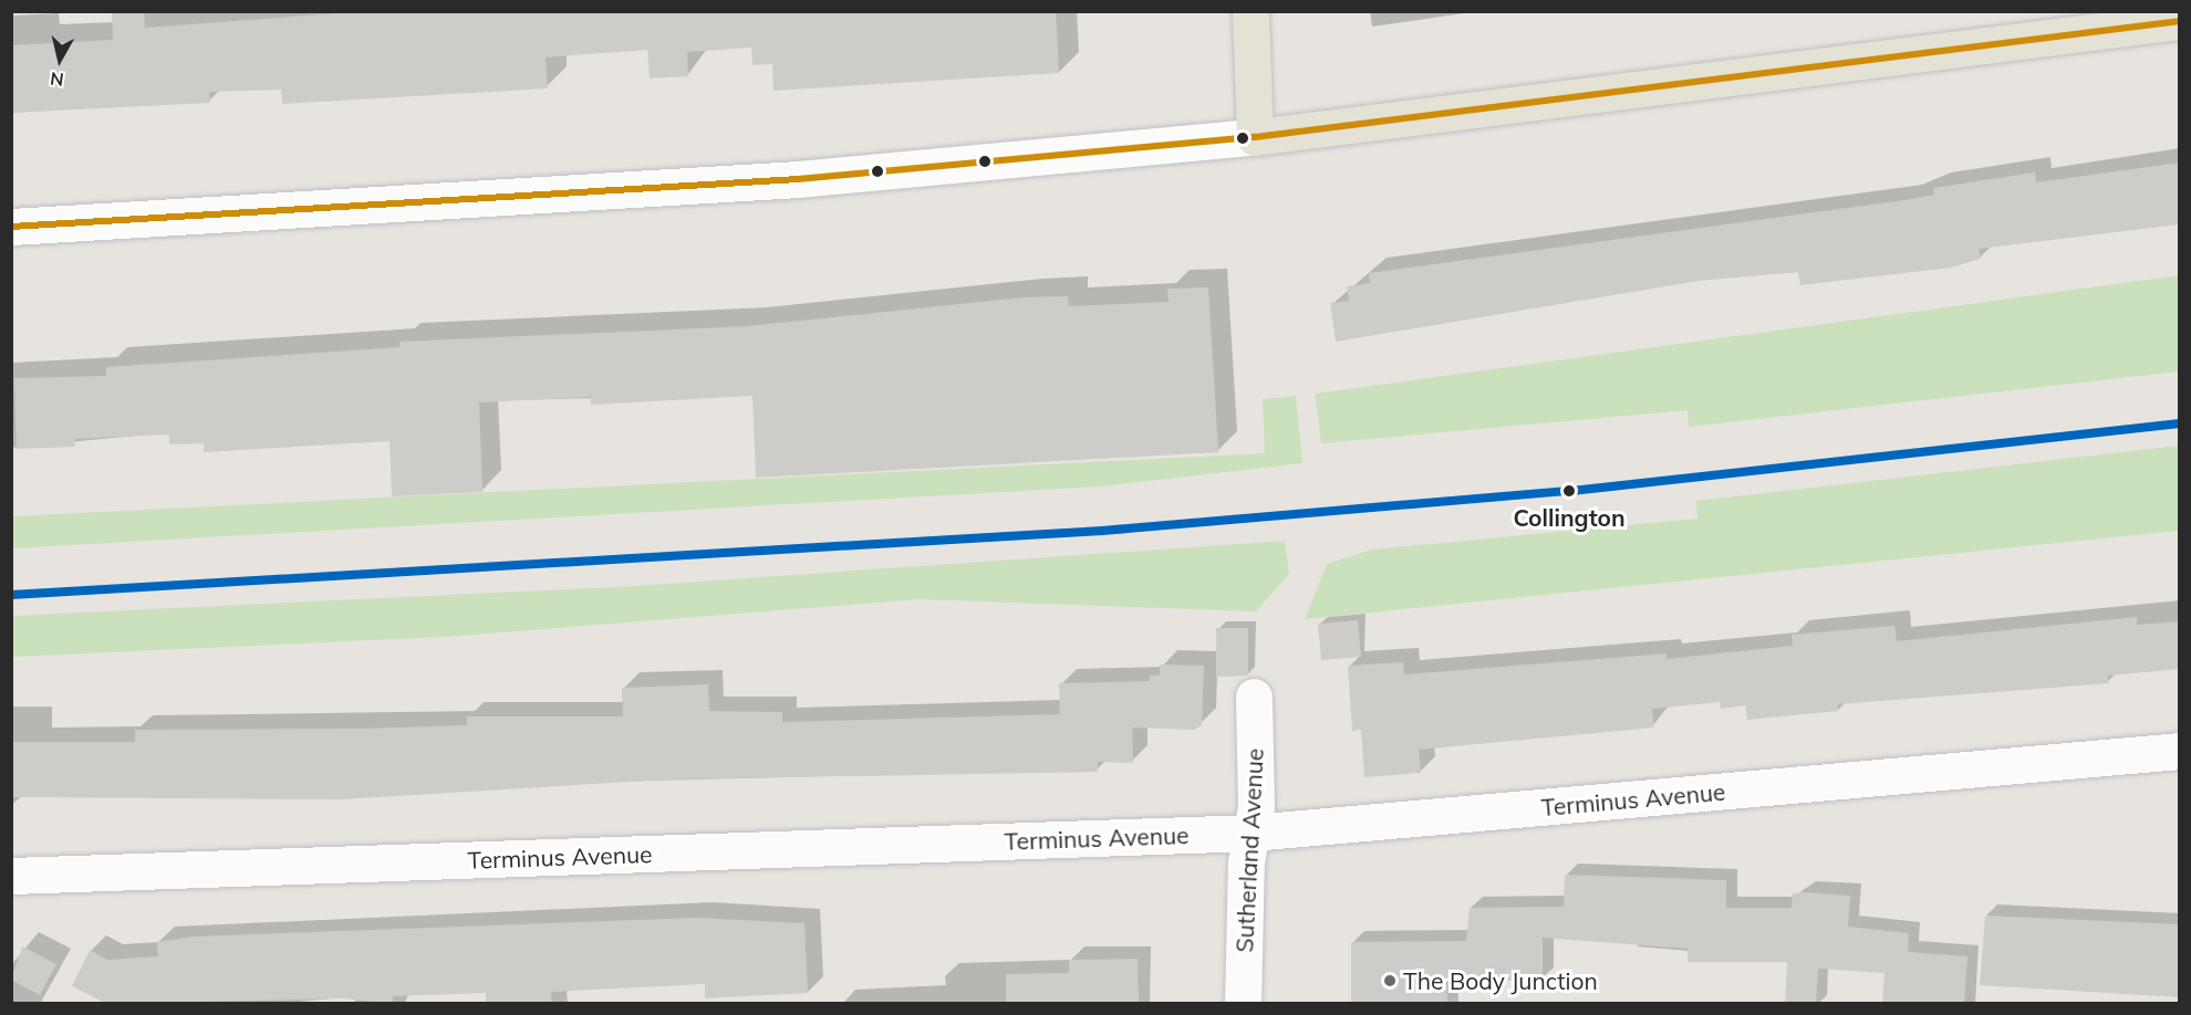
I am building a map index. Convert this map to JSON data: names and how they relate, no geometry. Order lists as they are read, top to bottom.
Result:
{
  "streets": {
    "street": ["Terminus Avenue", "Sutherland Avenue"]
  },
  "crossings": [
    ["Terminus Avenue", "Sutherland Avenue"]
  ],
  "places": ["Collington", "The Body Junction"],
  "north": "bottom"
}
